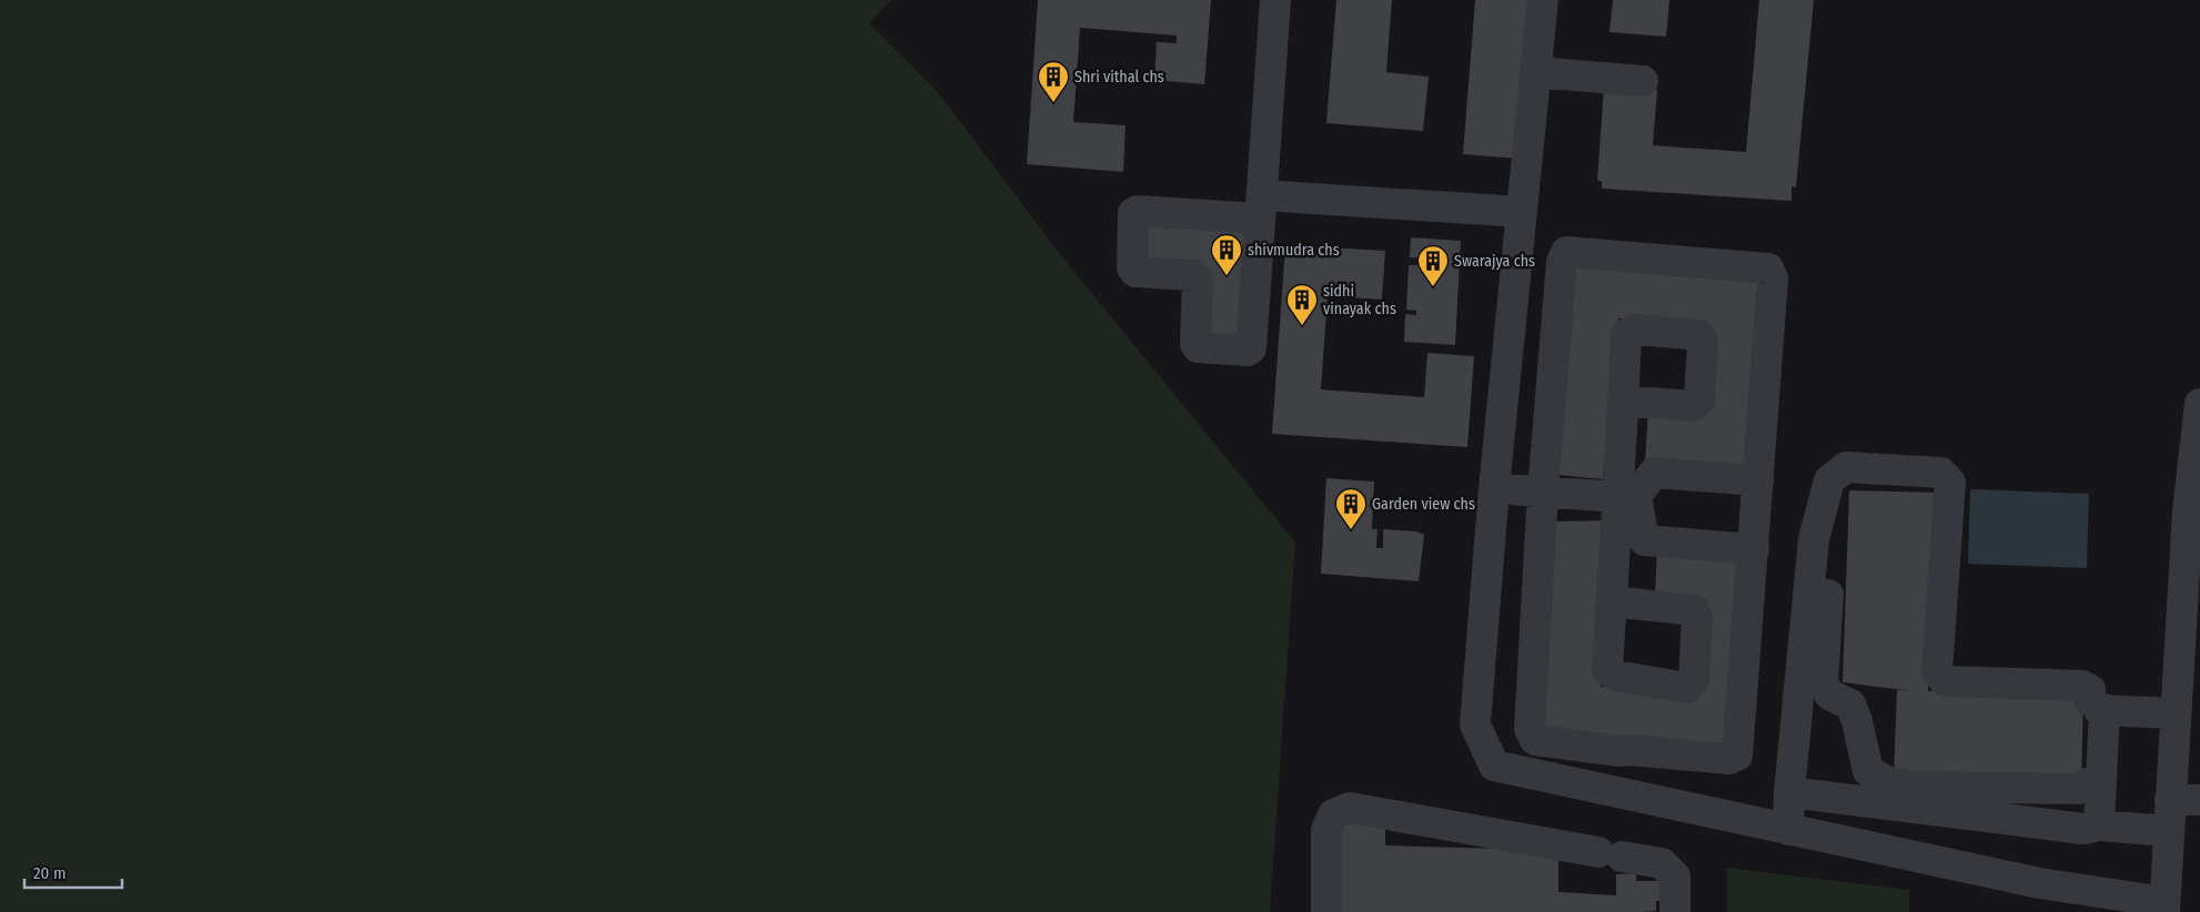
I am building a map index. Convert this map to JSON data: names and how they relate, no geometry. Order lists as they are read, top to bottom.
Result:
{
  "places": {
    "building": [
      "Shri vithal chs",
      "shivmudra chs",
      "Swarajya chs",
      "sidhi vinayak chs",
      "Garden view chs"
    ]
  },
  "scale_bar": "20 m"
}
